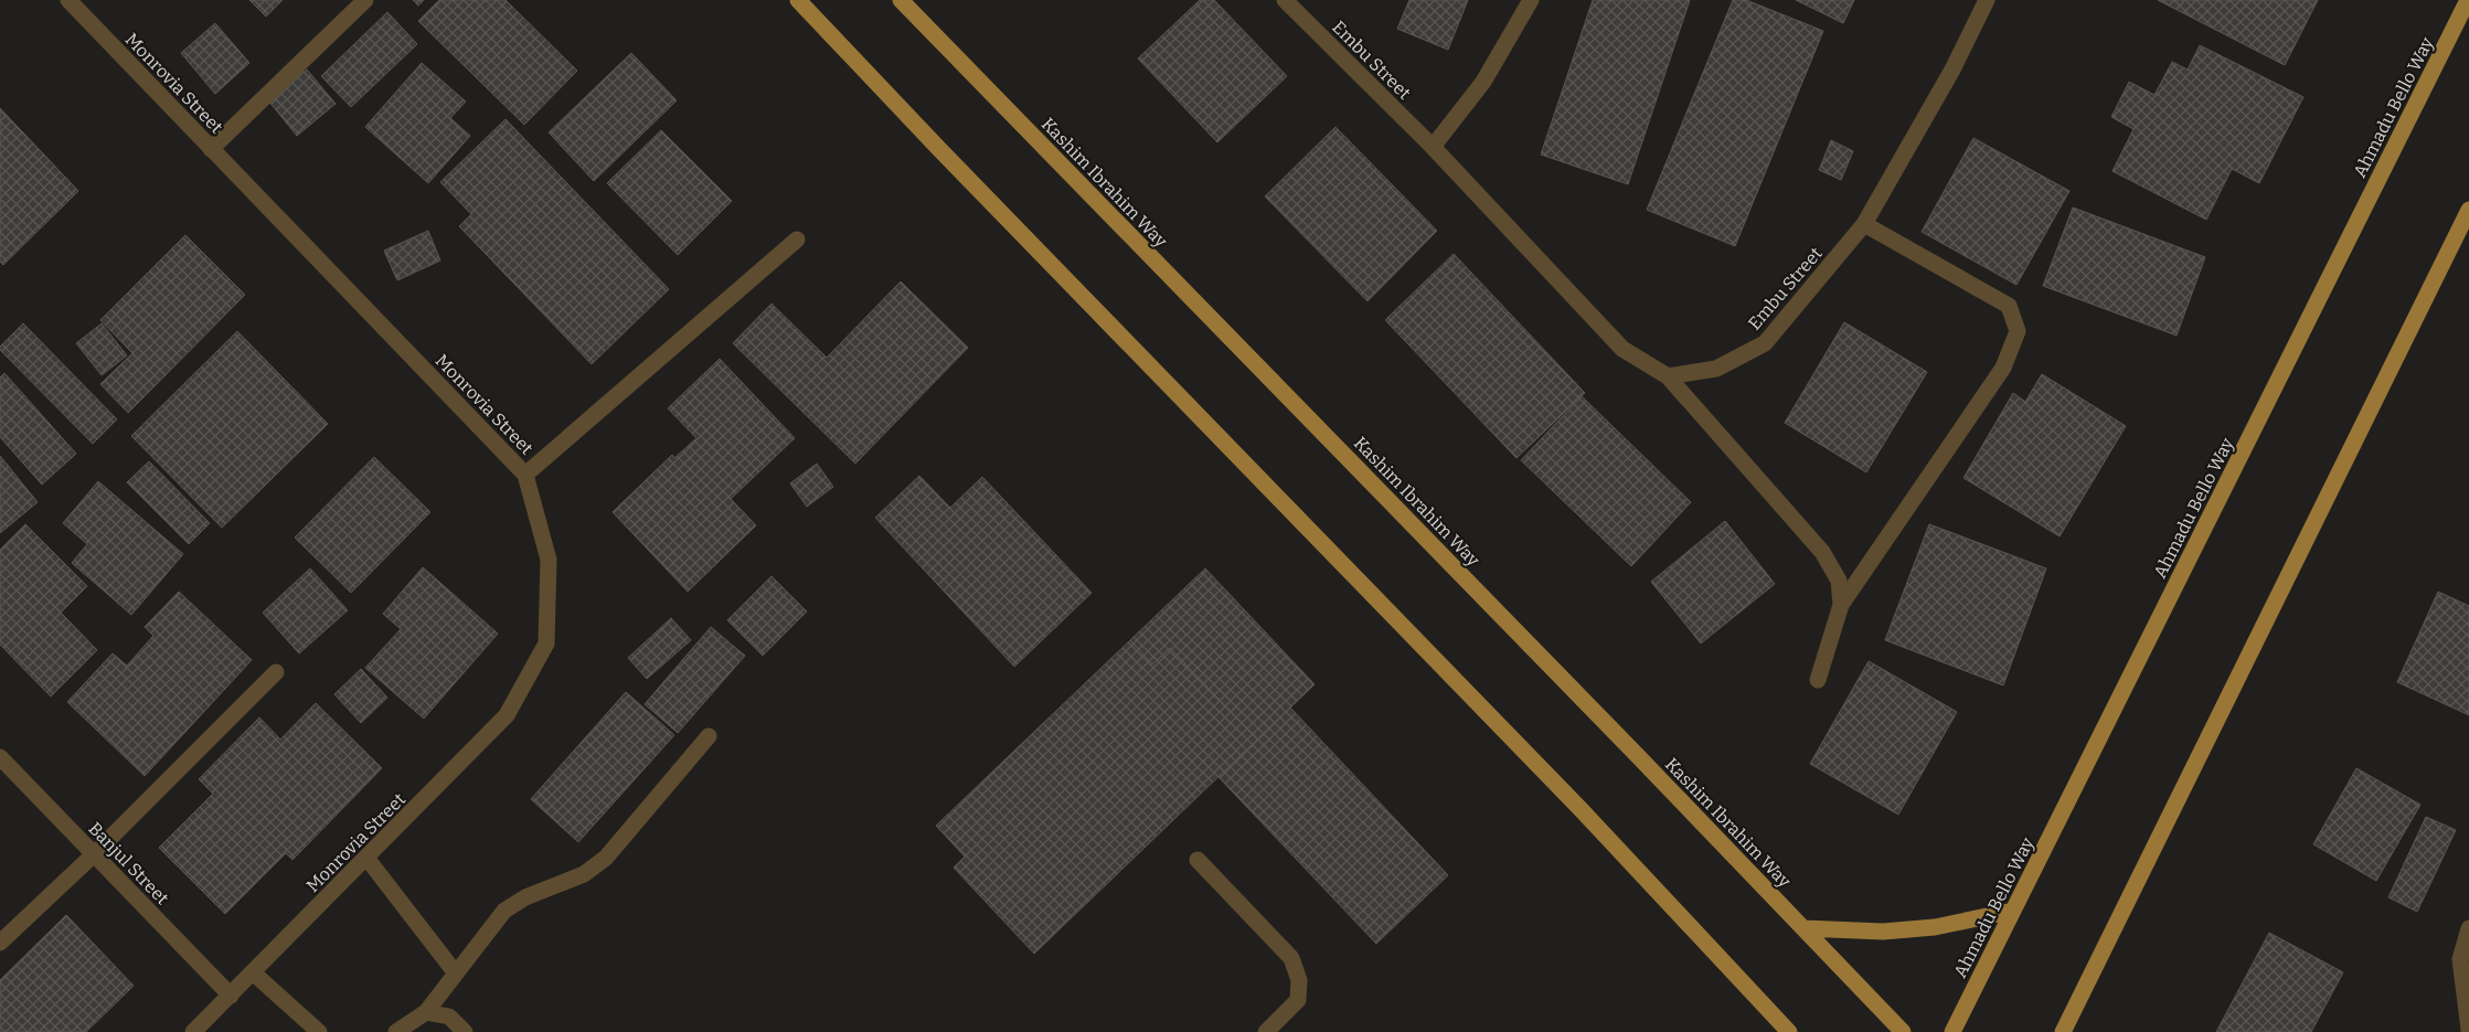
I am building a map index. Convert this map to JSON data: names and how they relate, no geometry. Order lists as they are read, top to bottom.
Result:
{
  "streets": {
    "main road": ["Ahmadu Bello Way", "Kashim Ibrahim Way"],
    "street": ["Embu Street", "Monrovia Street", "Banjul Street"]
  },
  "crossings": [
    ["Monrovia Street", "Banjul Street"]
  ]
}
